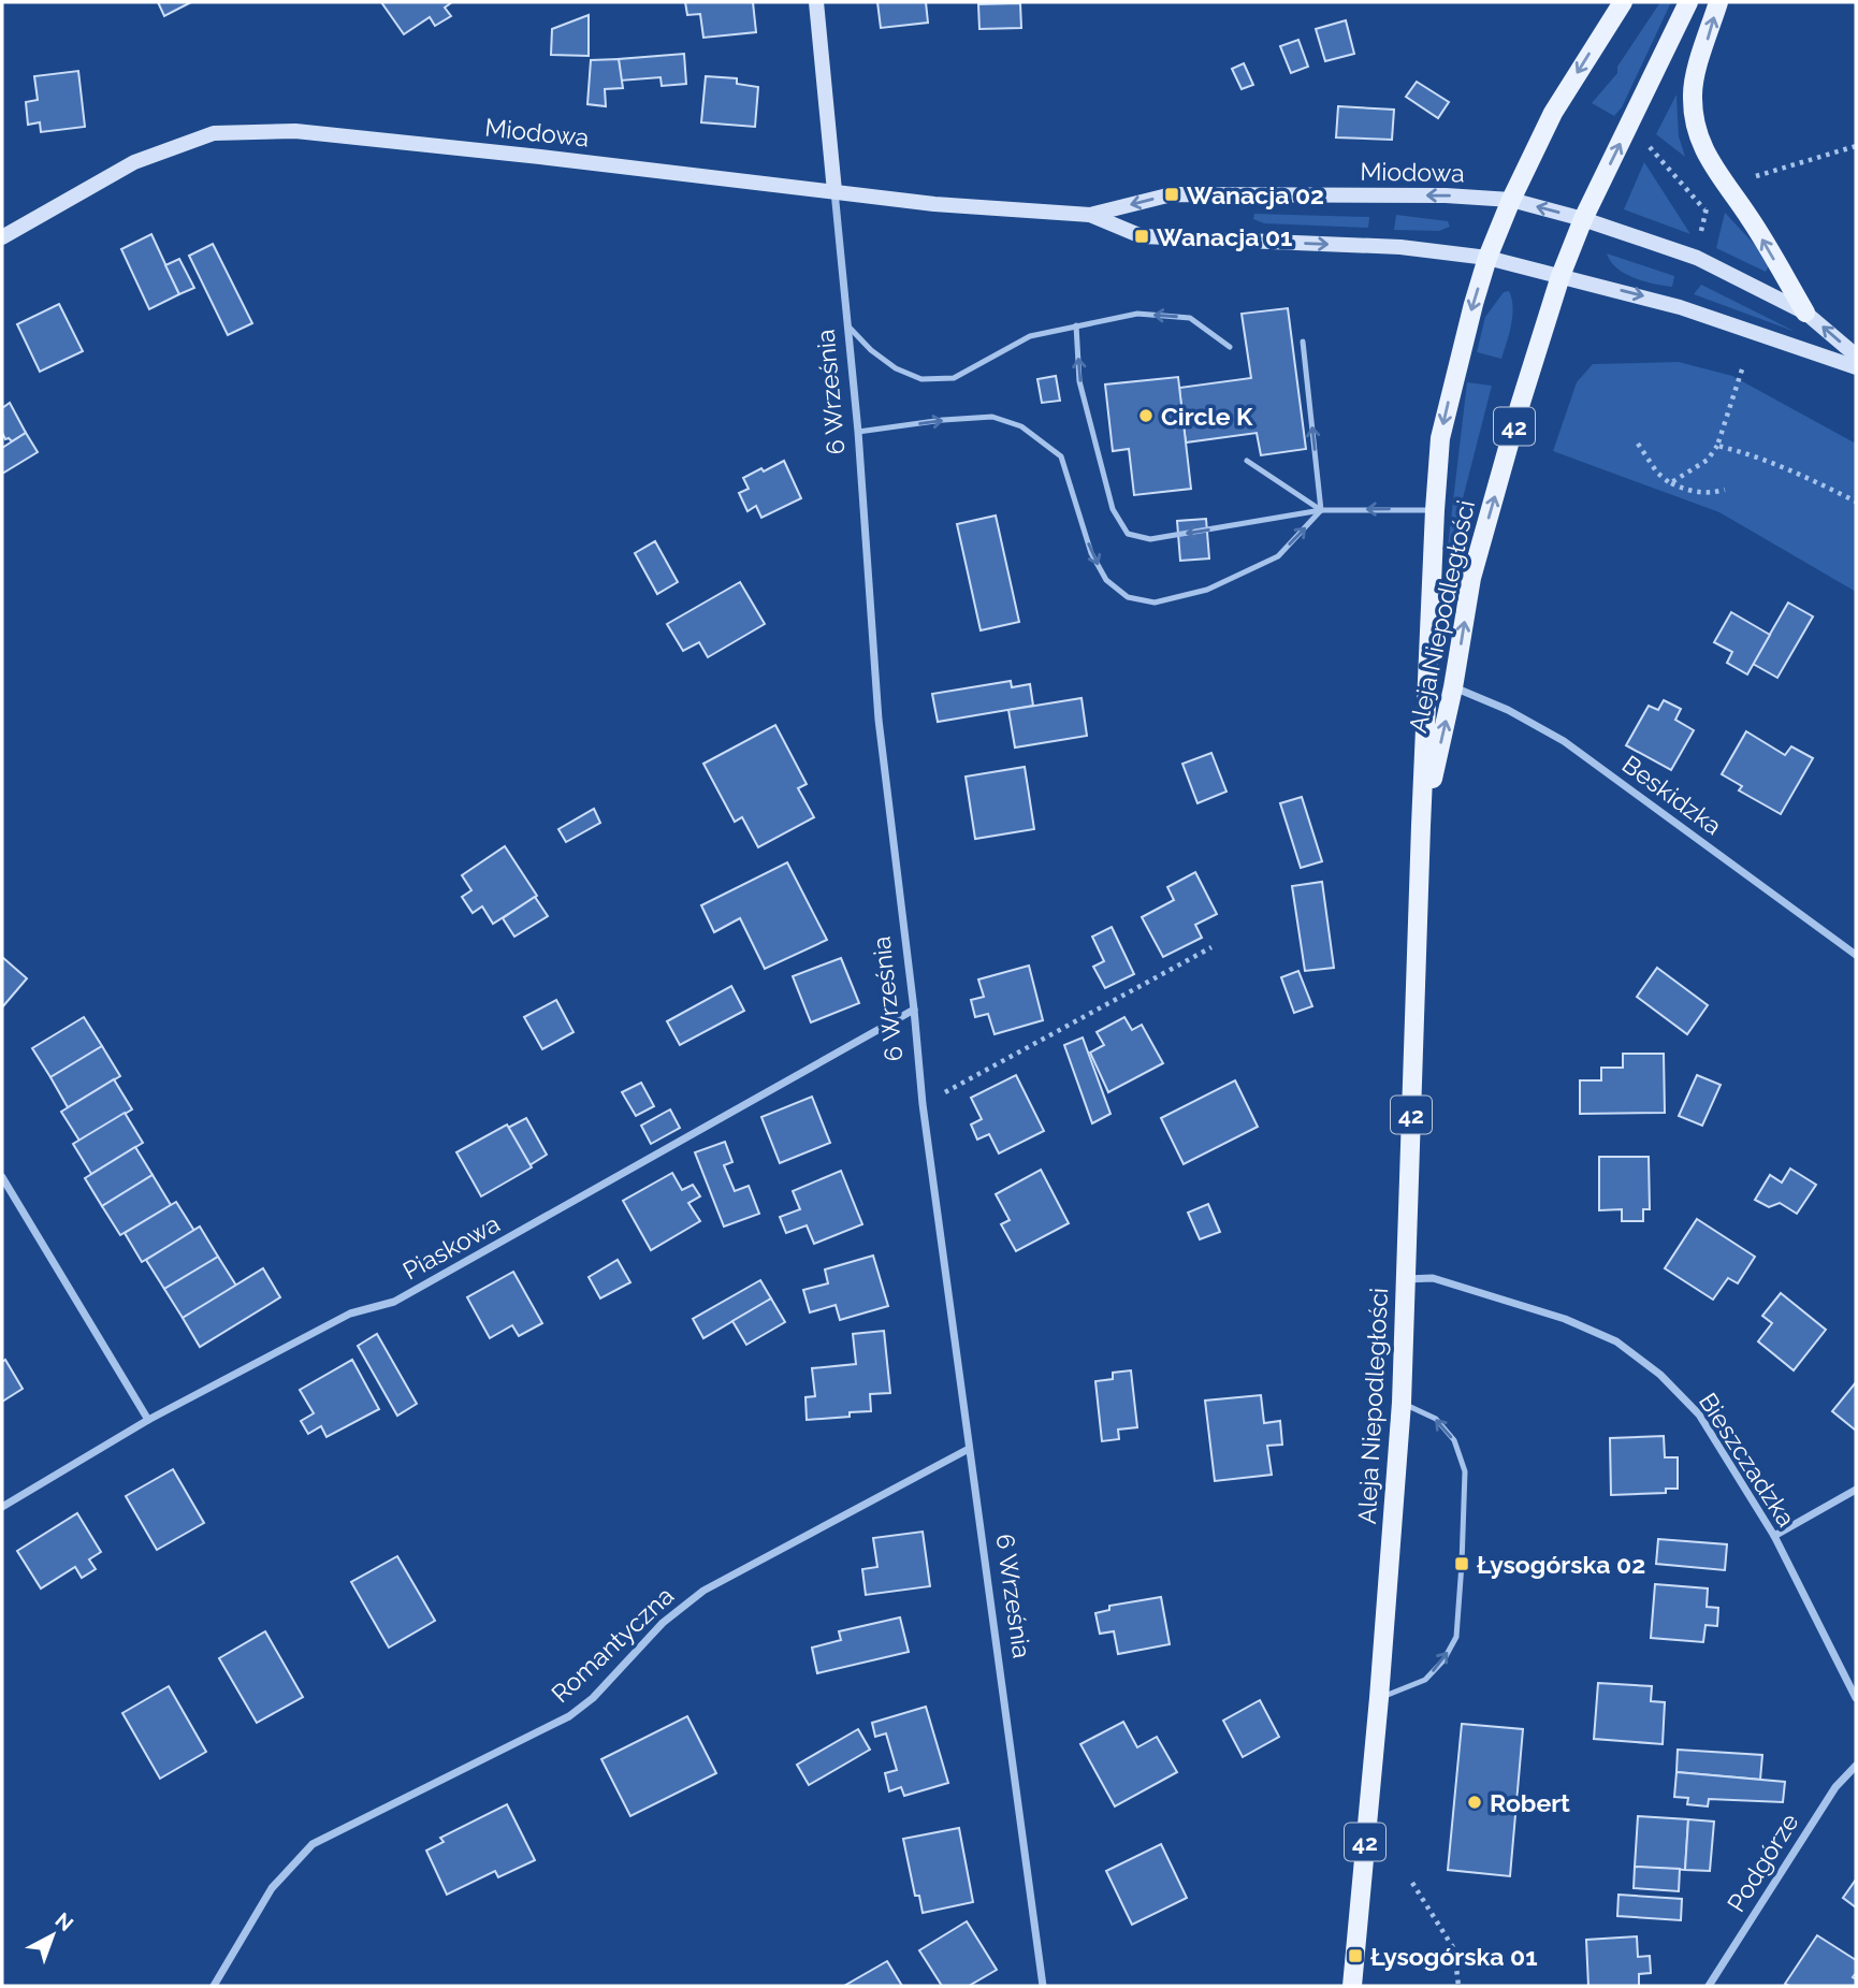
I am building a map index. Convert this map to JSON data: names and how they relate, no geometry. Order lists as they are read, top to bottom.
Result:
{
  "streets": {
    "main road": ["42", "Aleja Niepodległości"],
    "street": [
      "Miodowa",
      "6 Września",
      "Beskidzka",
      "Piaskowa",
      "Bieszczadzka",
      "Romantyczna",
      "Podgórze"
    ]
  },
  "crossings": [
    ["Miodowa", "6 Września"],
    ["Miodowa", "Aleja Niepodległości"],
    ["6 Września", "Piaskowa"],
    ["6 Września", "Romantyczna"],
    ["Aleja Niepodległości", "Beskidzka"],
    ["Aleja Niepodległości", "Bieszczadzka"]
  ],
  "places": {
    "transit": [
      "Wanacja 02",
      "Wanacja 01",
      "Łysogórska 02",
      "Łysogórska 01"
    ],
    "other": ["Circle K", "Robert"]
  },
  "north": "top right"
}
